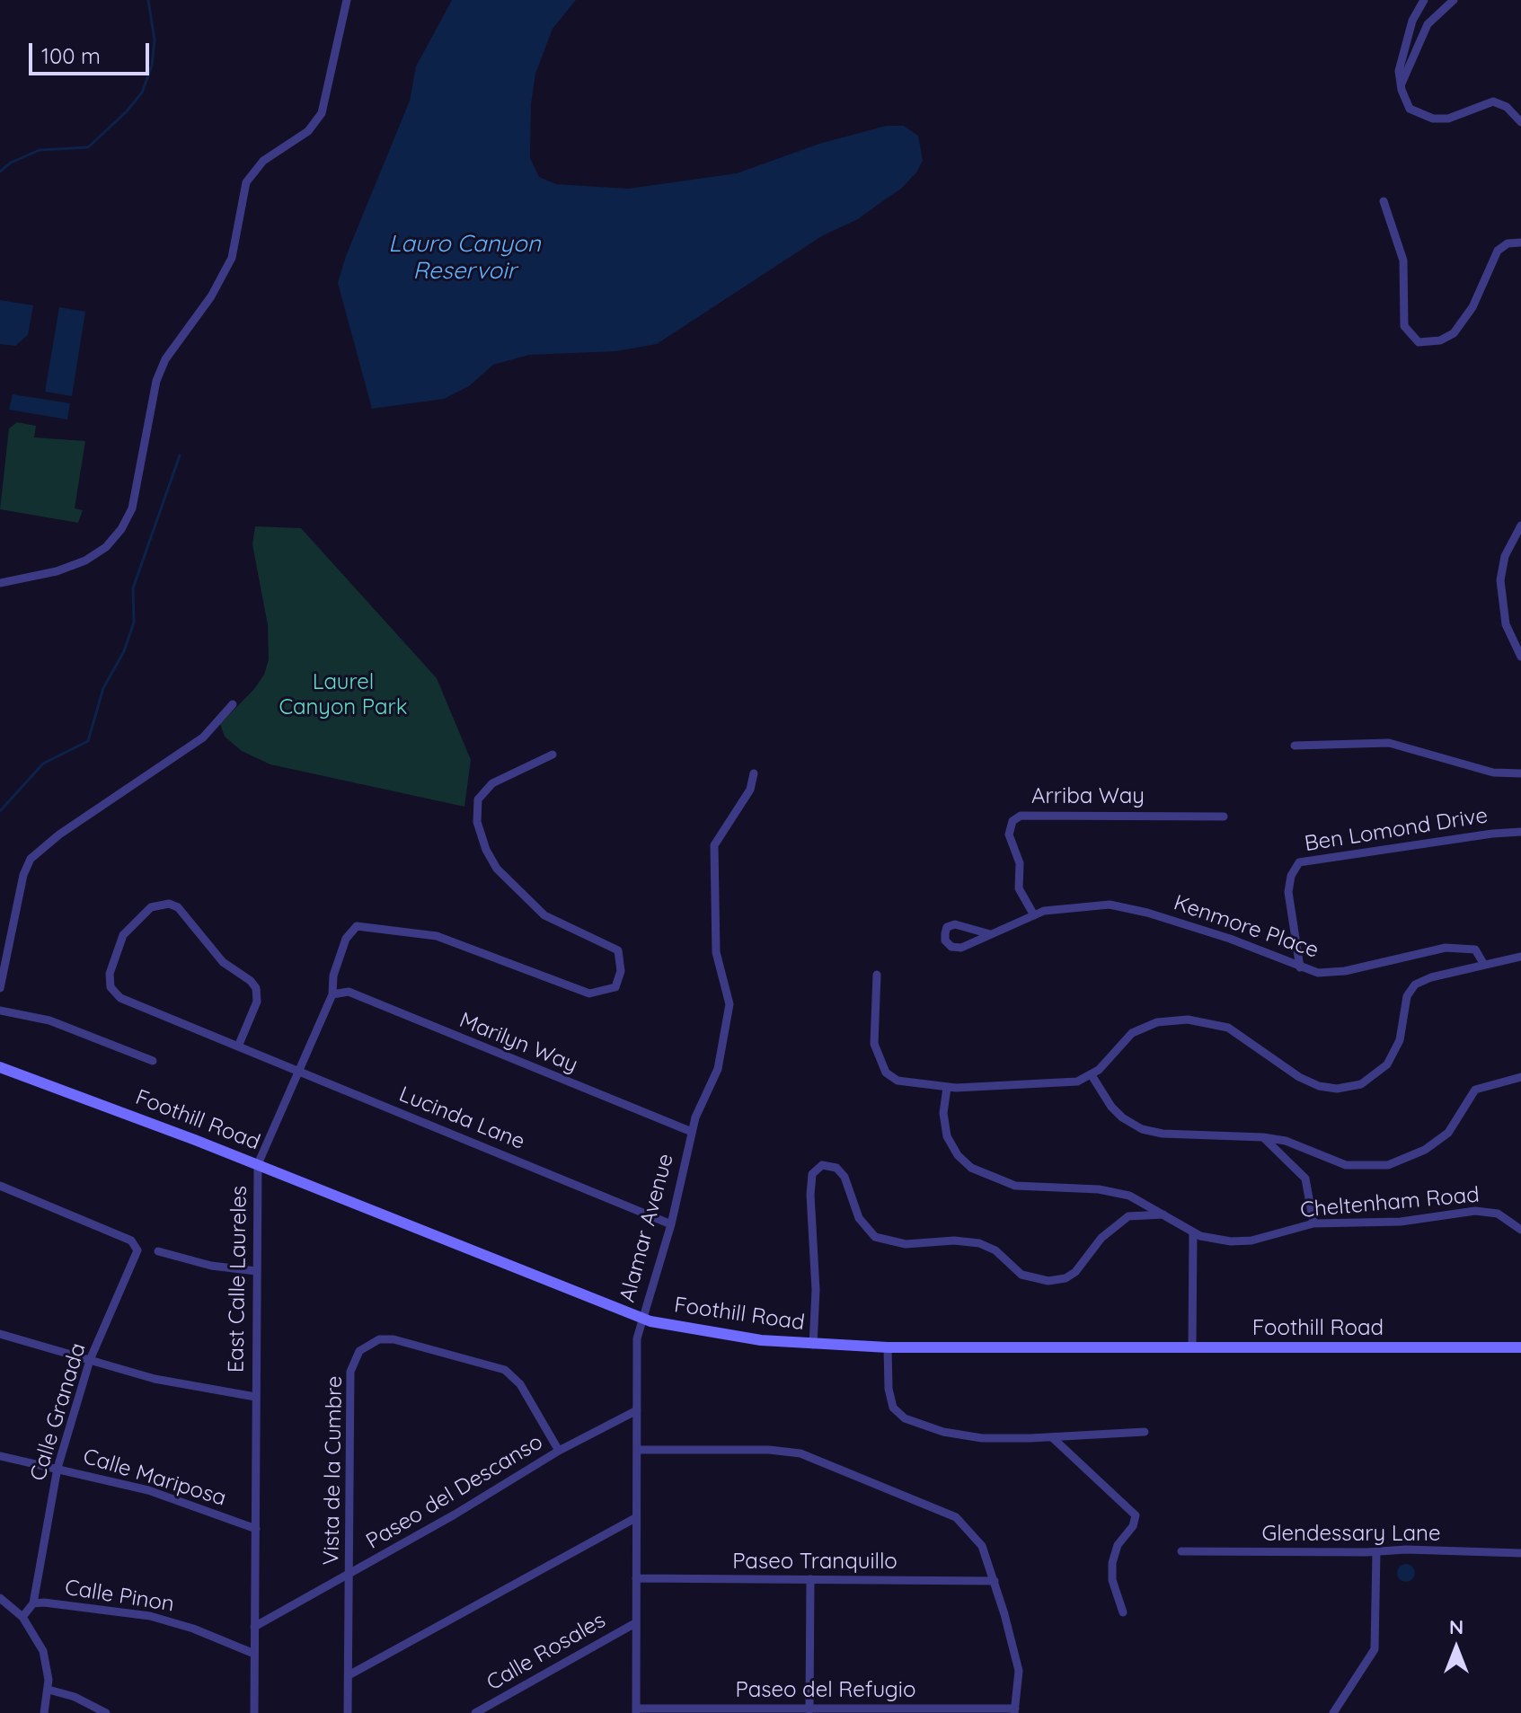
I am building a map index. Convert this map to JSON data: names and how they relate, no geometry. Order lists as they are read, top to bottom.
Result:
{
  "streets": {
    "main road": ["Foothill Road"],
    "street": [
      "Arriba Way",
      "Ben Lomond Drive",
      "Kenmore Place",
      "Marilyn Way",
      "Lucinda Lane",
      "Cheltenham Road",
      "Alamar Avenue",
      "East Calle Laureles",
      "Calle Granada",
      "Vista de la Cumbre",
      "Calle Mariposa",
      "Paseo del Descanso",
      "Glendessary Lane",
      "Paseo Tranquillo",
      "Calle Pinon",
      "Calle Rosales",
      "Paseo del Refugio"
    ]
  },
  "crossings": [
    ["Arriba Way", "Kenmore Place"],
    ["Ben Lomond Drive", "Kenmore Place"],
    ["Marilyn Way", "Alamar Avenue"],
    ["Marilyn Way", "East Calle Laureles"],
    ["Lucinda Lane", "Alamar Avenue"],
    ["Lucinda Lane", "East Calle Laureles"],
    ["Foothill Road", "Alamar Avenue"],
    ["Foothill Road", "East Calle Laureles"],
    ["Alamar Avenue", "Paseo del Descanso"],
    ["Alamar Avenue", "Paseo Tranquillo"],
    ["Alamar Avenue", "Calle Rosales"],
    ["Alamar Avenue", "Paseo del Refugio"],
    ["East Calle Laureles", "Calle Mariposa"],
    ["East Calle Laureles", "Paseo del Descanso"],
    ["East Calle Laureles", "Calle Pinon"],
    ["Calle Granada", "Calle Mariposa"],
    ["Calle Granada", "Calle Pinon"],
    ["Vista de la Cumbre", "Paseo del Descanso"]
  ],
  "water": ["Lauro Canyon Reservoir"],
  "parks": ["Laurel Canyon Park"],
  "scale_bar": "100 m",
  "north": "top"
}
